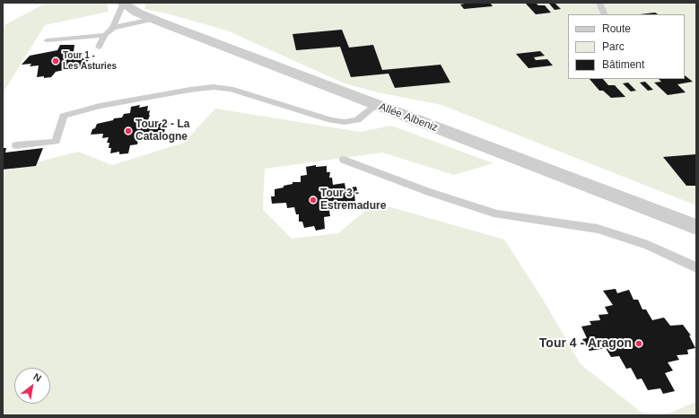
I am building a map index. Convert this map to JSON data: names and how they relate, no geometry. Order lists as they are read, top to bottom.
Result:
{
  "streets": {
    "street": ["Allée Albeniz"]
  },
  "places": [
    "Tour 1 - Les Asturies",
    "Tour 2 - La Catalogne",
    "Tour 3 - Estremadure",
    "Tour 4 - Aragon"
  ],
  "legend": ["Route", "Parc", "Bâtiment"],
  "north": "top right"
}
